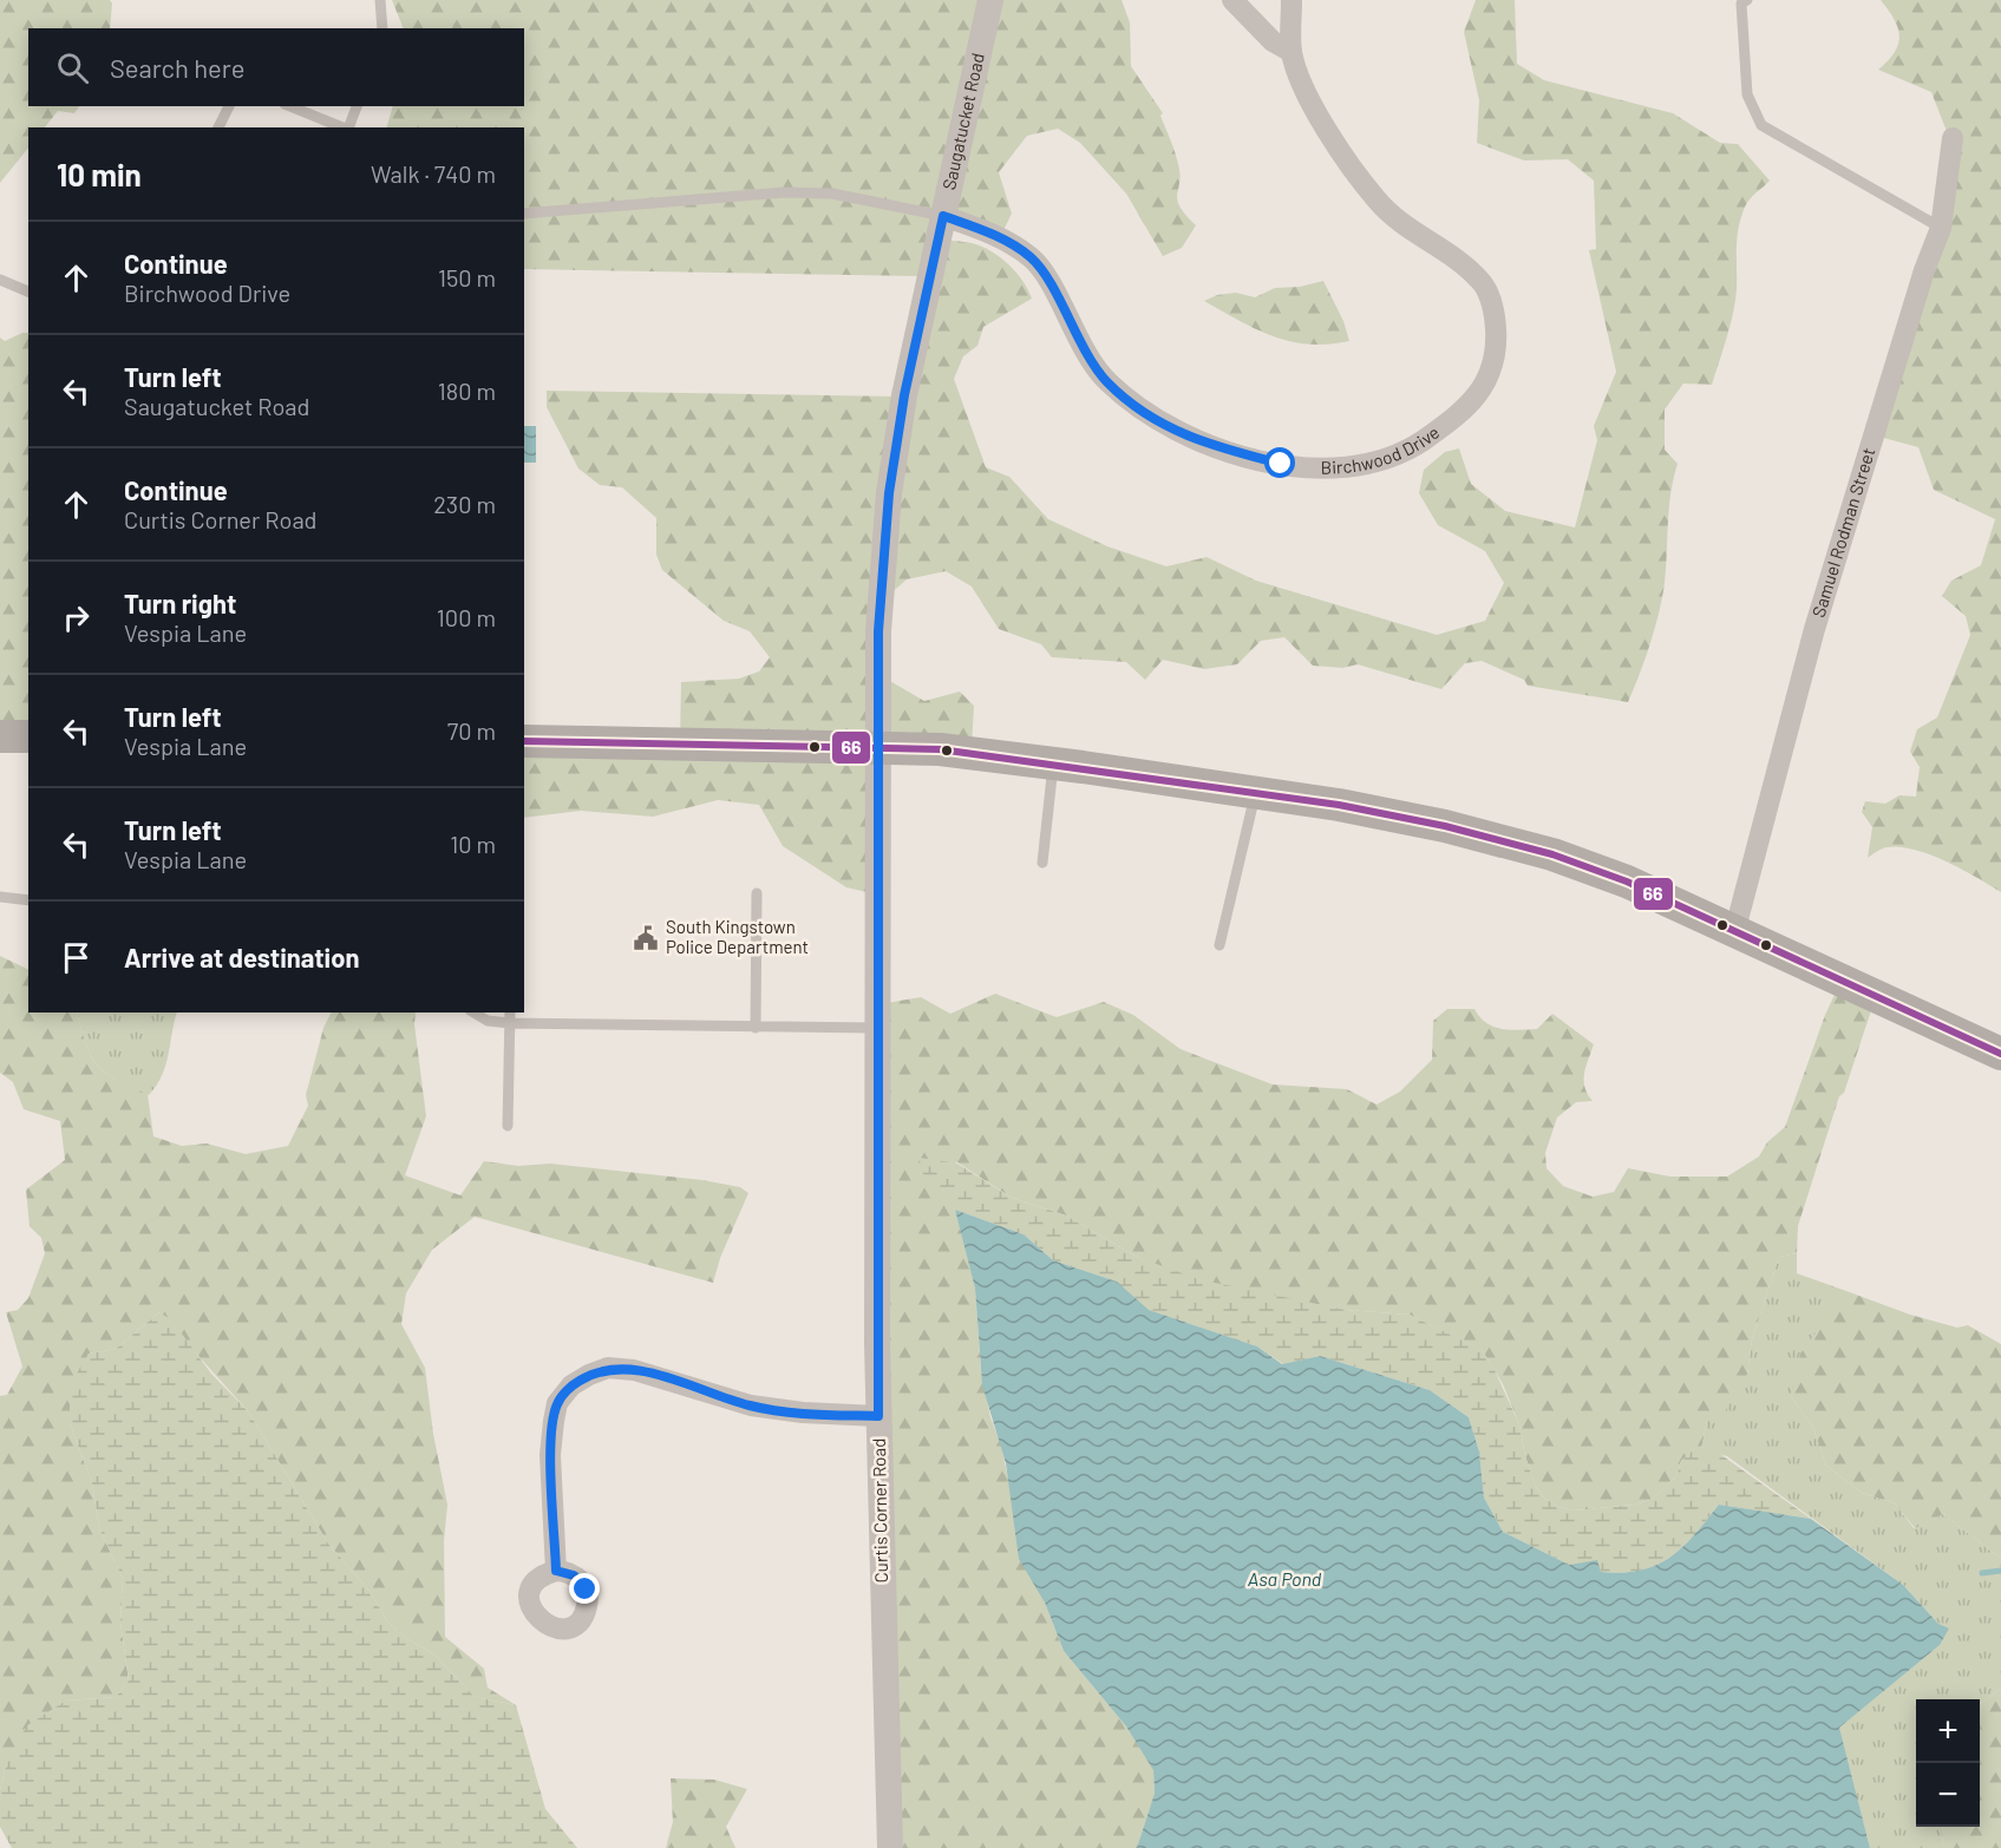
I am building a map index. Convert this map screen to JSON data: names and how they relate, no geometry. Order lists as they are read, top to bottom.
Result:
{
  "streets": {
    "street": [
      "Saugatucket Road",
      "Birchwood Drive",
      "Samuel Rodman Street",
      "Curtis Corner Road"
    ]
  },
  "crossings": [
    ["Saugatucket Road", "Birchwood Drive"],
    ["Saugatucket Road", "Curtis Corner Road"]
  ],
  "water": ["Asa Pond"],
  "places": {
    "public building": ["South Kingstown Police Department"]
  },
  "lines": ["transit line 66"],
  "page": {
    "search": "Search here",
    "heading": ["10 min", "Walk · 740 m"],
    "list": [
      ["Continue", "Birchwood Drive", "150 m"],
      ["Turn left", "Saugatucket Road", "180 m"],
      ["Continue", "Curtis Corner Road", "230 m"],
      ["Turn right", "Vespia Lane", "100 m"],
      ["Turn left", "Vespia Lane", "70 m"],
      ["Turn left", "Vespia Lane", "10 m"],
      "Arrive at destination"
    ],
    "map_buttons": ["+", "−"]
  }
}
